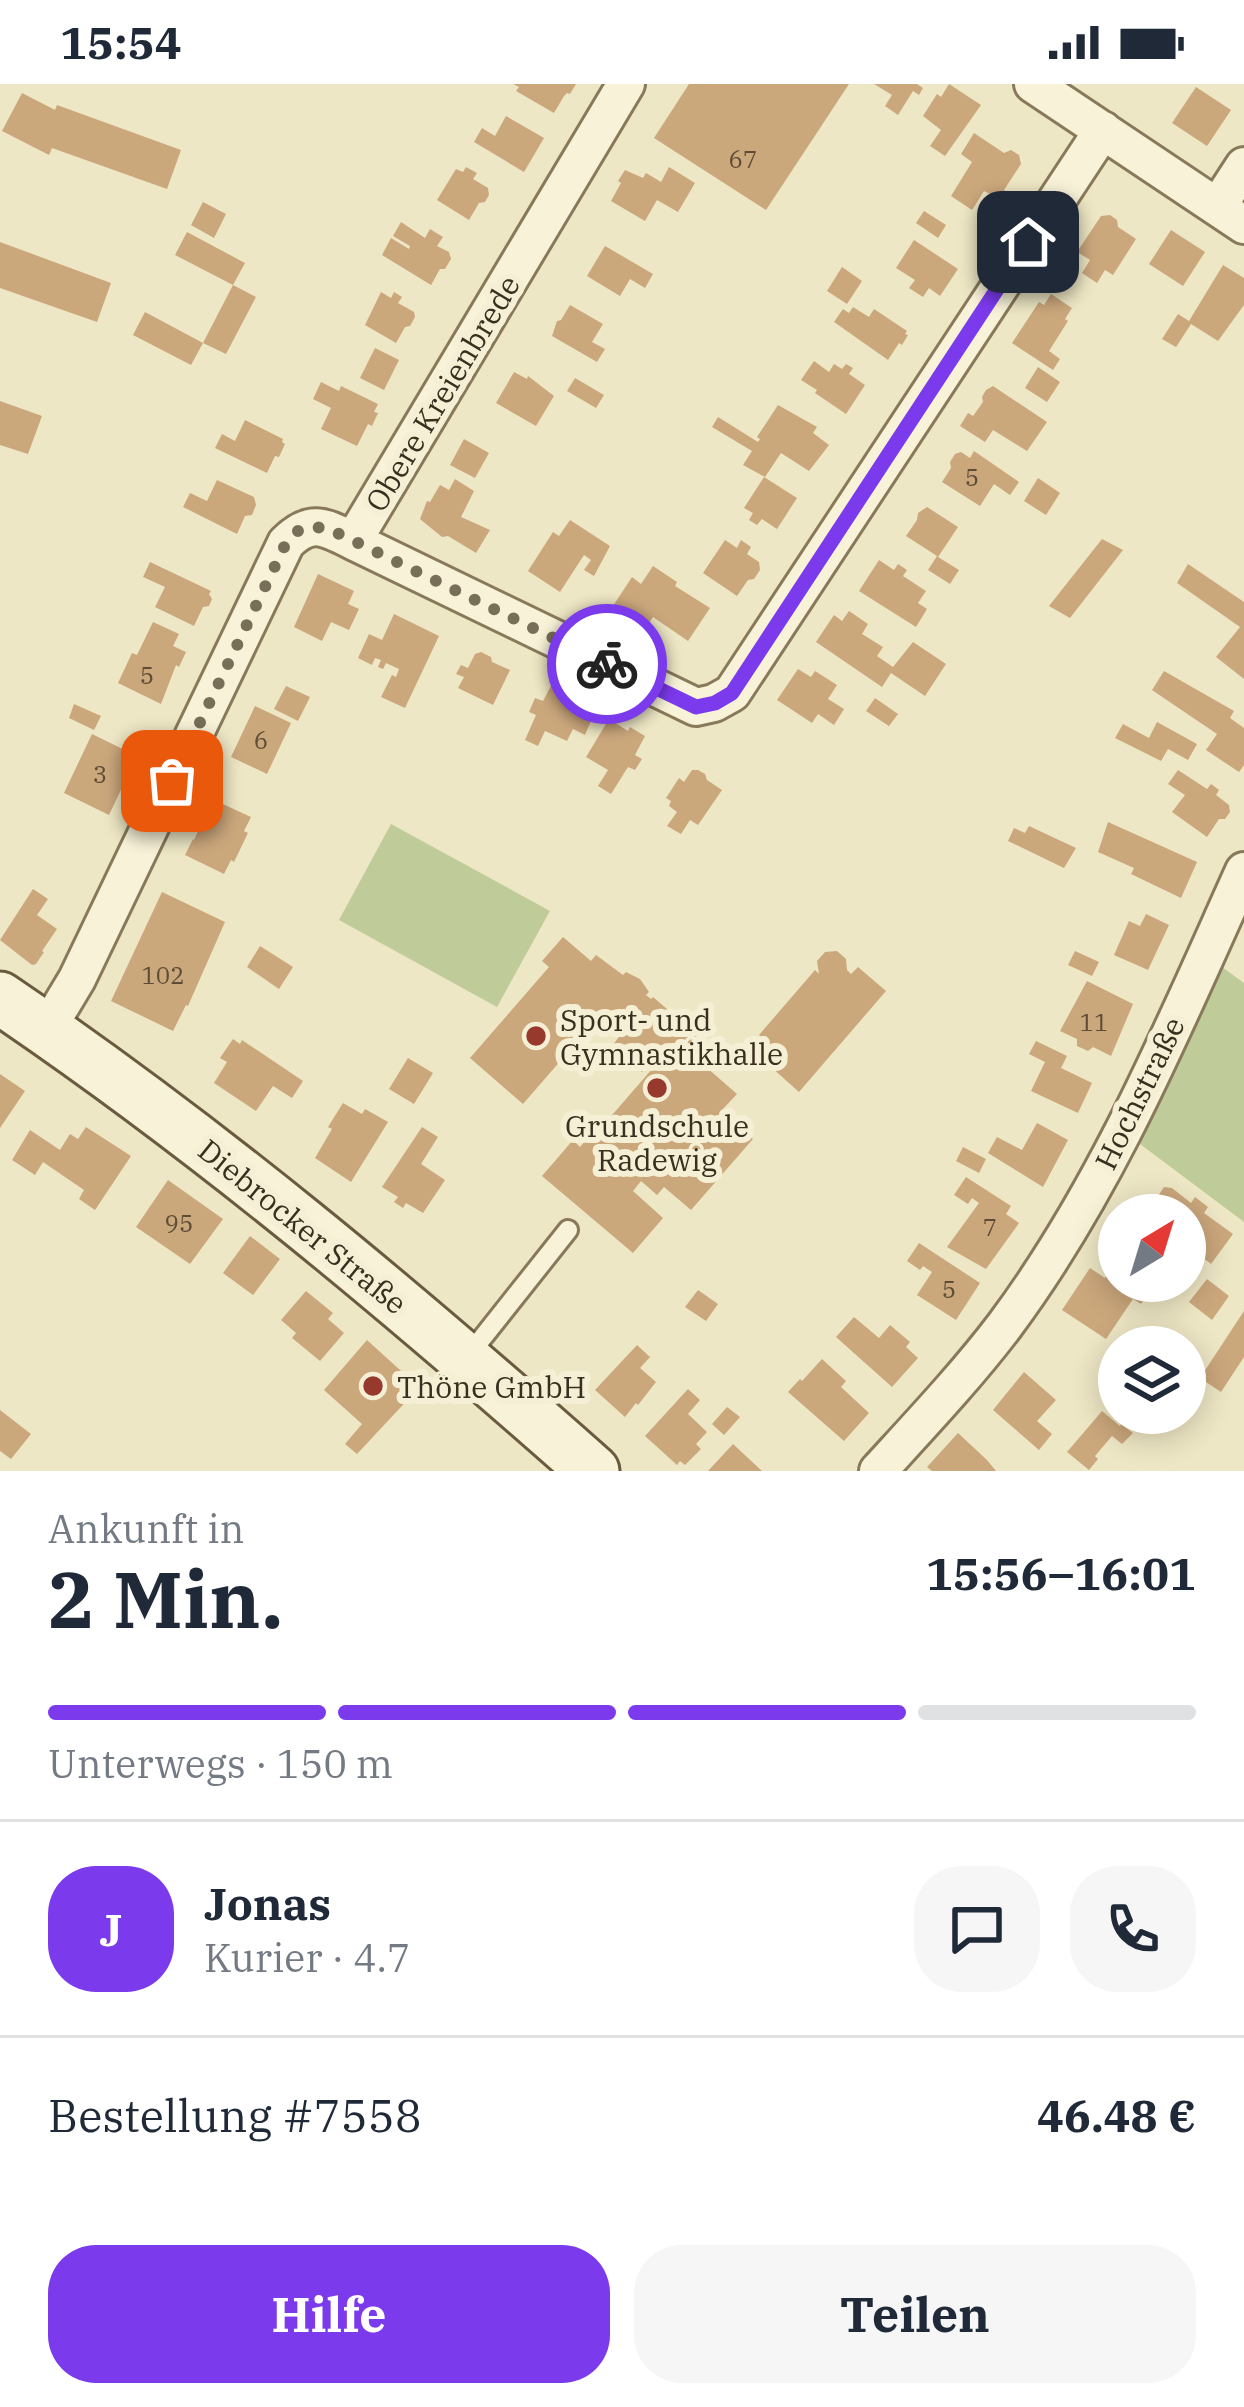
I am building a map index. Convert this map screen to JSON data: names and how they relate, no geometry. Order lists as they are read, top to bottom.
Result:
{
  "streets": {
    "main road": ["Diebrocker Straße"],
    "street": ["Obere Kreienbrede", "Hochstraße"]
  },
  "crossings": [
    ["Obere Kreienbrede", "Diebrocker Straße"]
  ],
  "places": ["Sport- und Gymnastikhalle", "Grundschule Radewig", "Thöne GmbH"],
  "house_numbers": [
    "67",
    "5",
    "5",
    "6",
    "3",
    "102",
    "11",
    "95",
    "7",
    "5"
  ],
  "north": "top right",
  "page": {
    "status": "15:54",
    "heading": ["2 Min.", "Ankunft in", "15:56–16:01"],
    "panel": [
      "Jonas",
      "Kurier · 4.7",
      "Bestellung #7558",
      "46.48 €"
    ],
    "bar": "Unterwegs · 150 m",
    "round": "J",
    "buttons": ["Hilfe", "Teilen"]
  }
}
